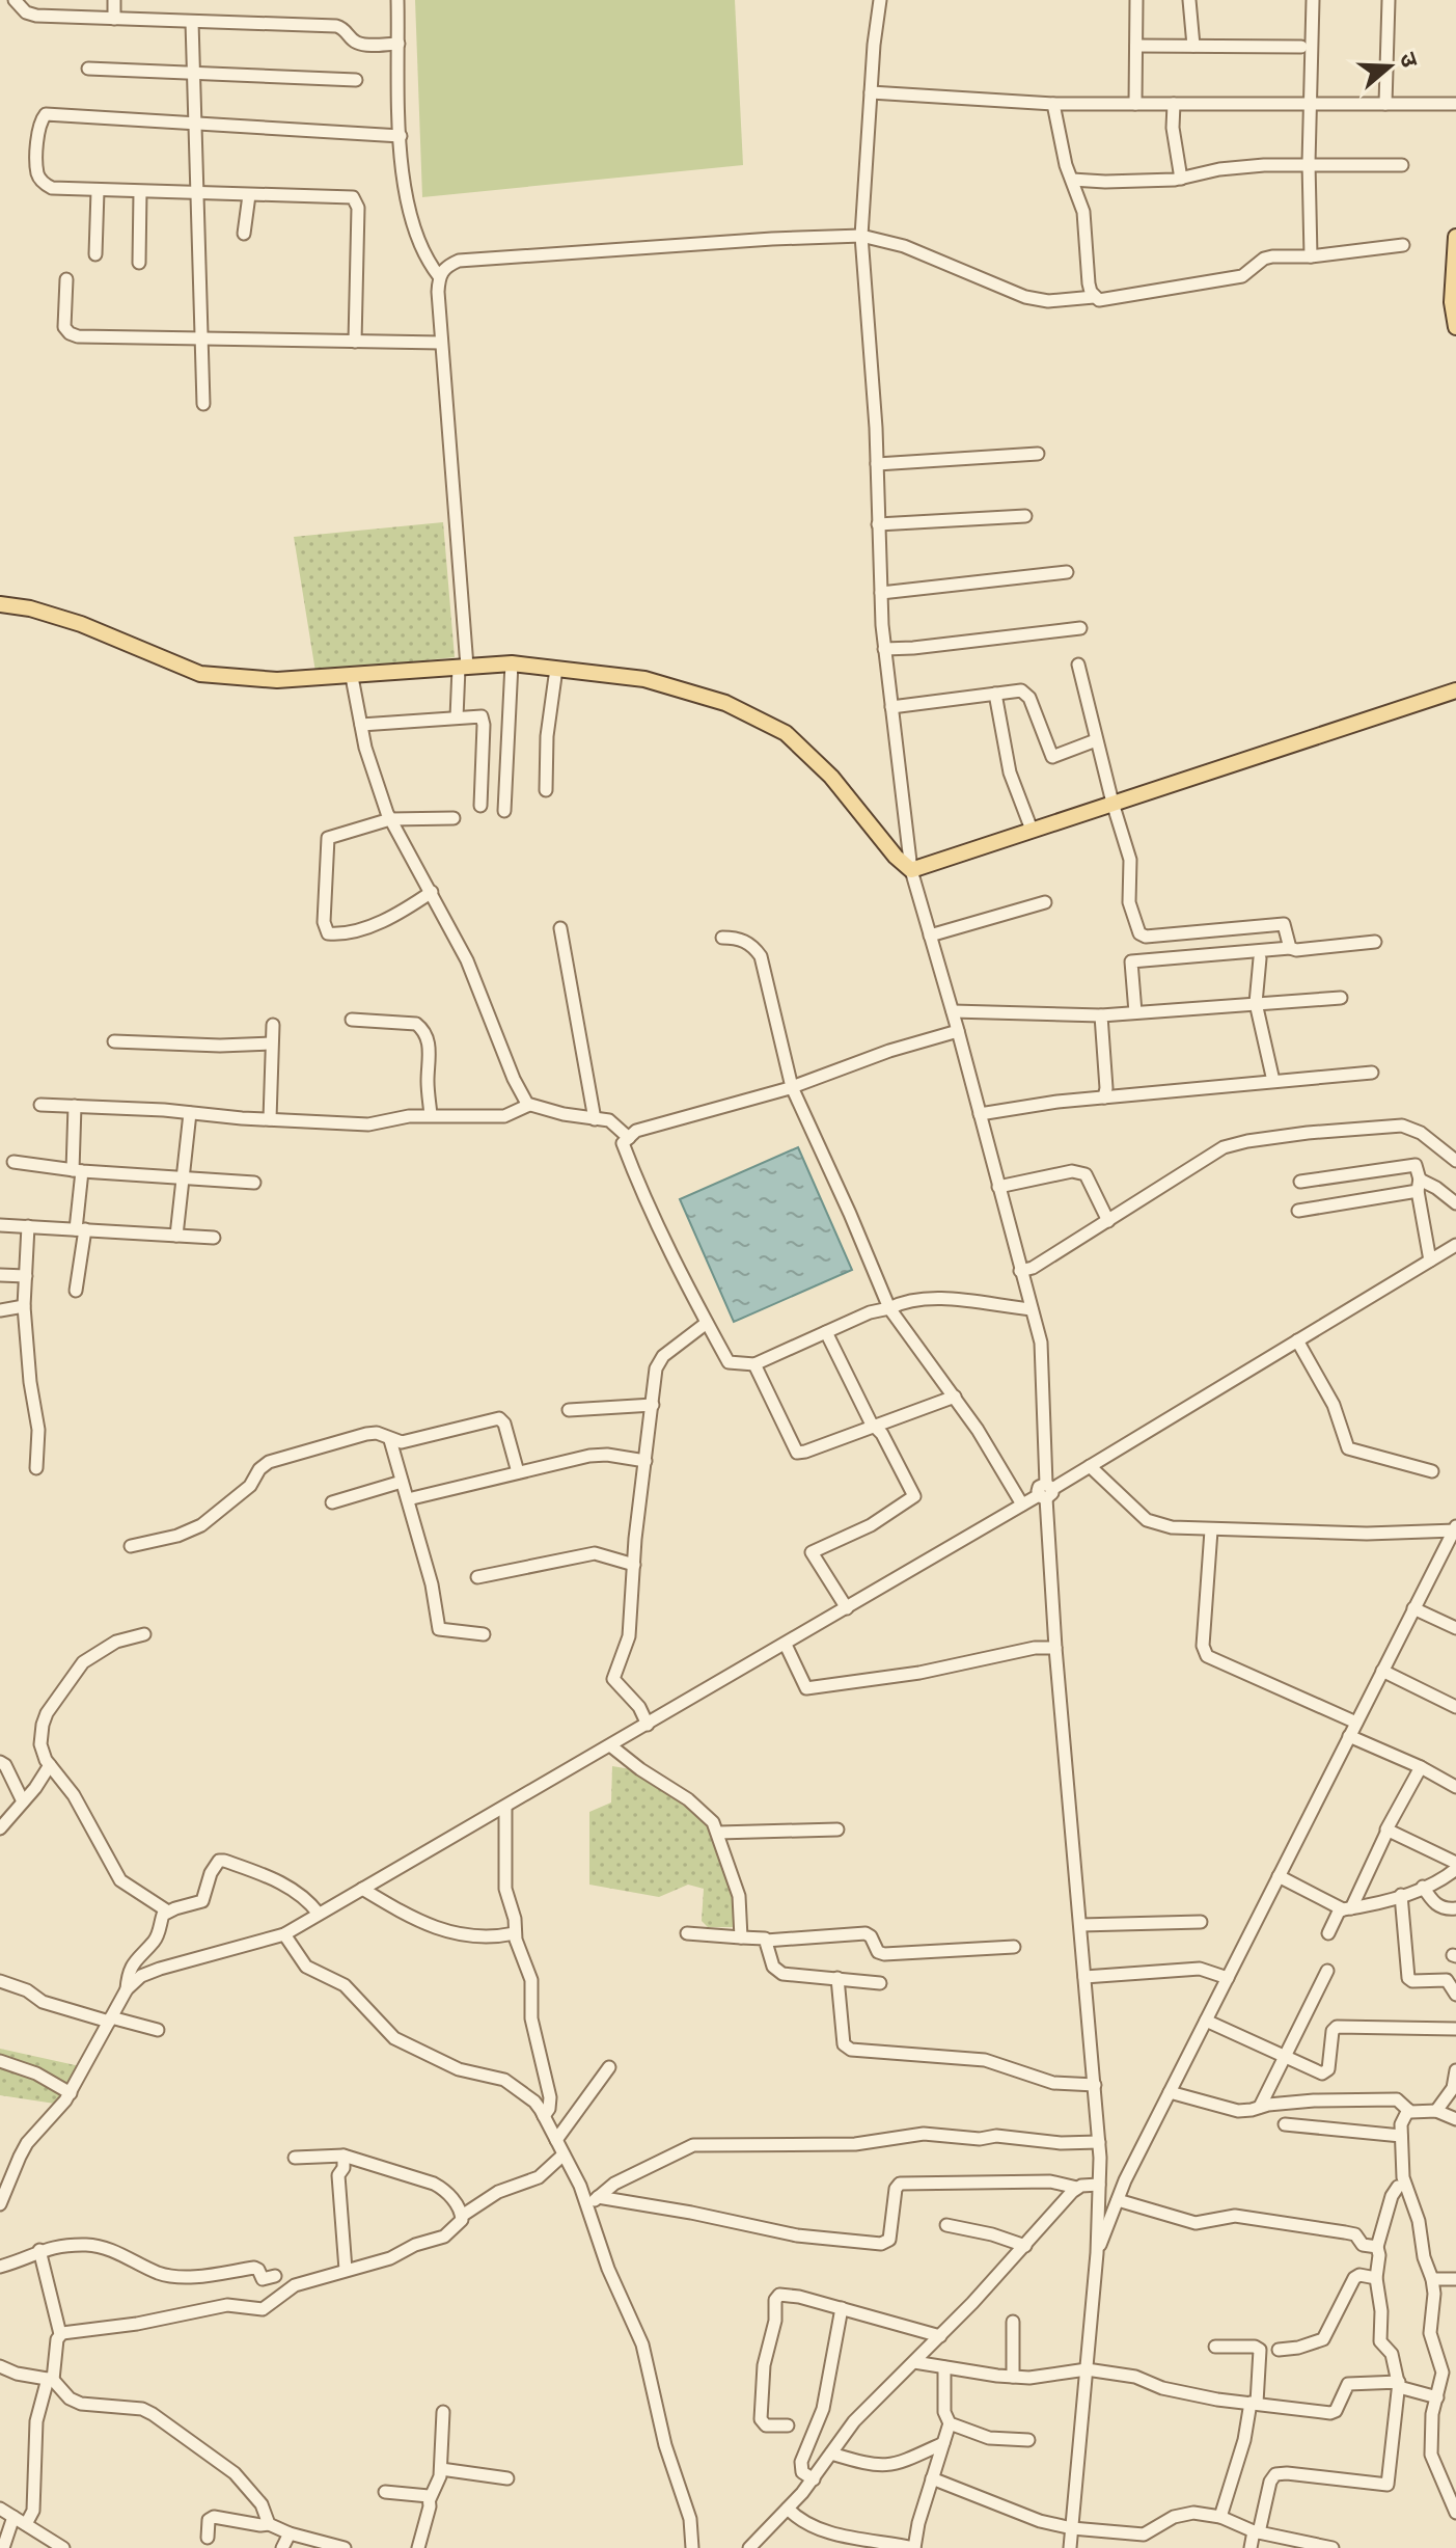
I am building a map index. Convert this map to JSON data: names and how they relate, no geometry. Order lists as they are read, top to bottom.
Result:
{
  "north": "right"
}
